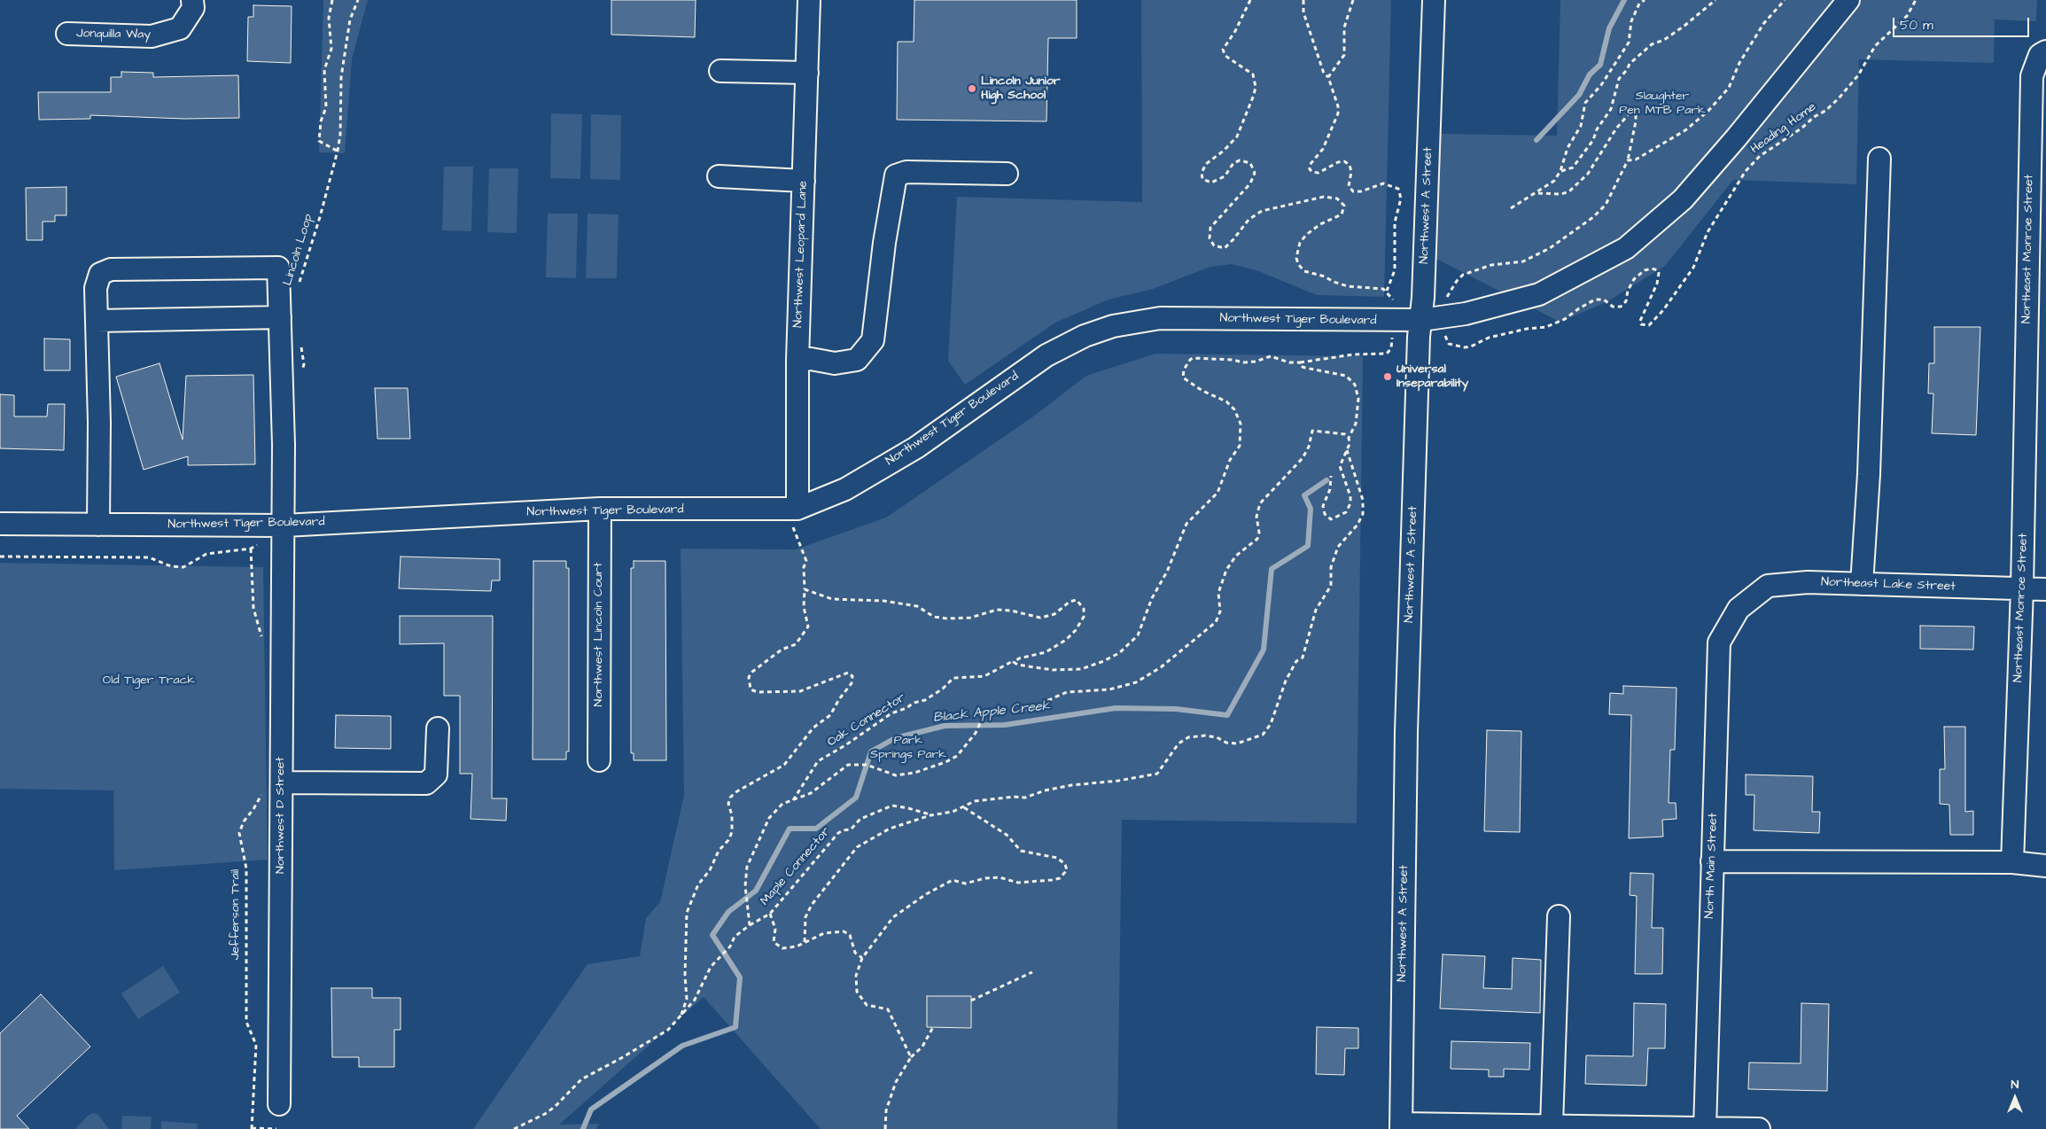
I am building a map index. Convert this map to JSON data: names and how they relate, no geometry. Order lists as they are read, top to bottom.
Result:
{
  "streets": {
    "street": [
      "Jonquilla Way",
      "Northwest A Street",
      "Northeast Monroe Street",
      "Northwest Leopard Lane",
      "Northwest Tiger Boulevard",
      "Northeast Lake Street",
      "Northwest Lincoln Court",
      "Northwest D Street",
      "North Main Street"
    ],
    "path": [
      "Heading Home",
      "Lincoln Loop",
      "Oak Connector",
      "Maple Connector",
      "Jefferson Trail"
    ]
  },
  "crossings": [
    ["Northwest A Street", "Northwest Tiger Boulevard"],
    ["Northeast Monroe Street", "Northeast Lake Street"],
    ["Northwest Leopard Lane", "Northwest Tiger Boulevard"],
    ["Northwest Tiger Boulevard", "Northwest Lincoln Court"],
    ["Northwest Tiger Boulevard", "Northwest D Street"],
    ["Northeast Lake Street", "North Main Street"],
    ["Northwest D Street", "Jefferson Trail"]
  ],
  "water": ["Black Apple Creek"],
  "parks": ["Slaughter Pen MTB Park", "Old Tiger Track", "Park Springs Park"],
  "places": ["Lincoln Junior High School", "Universal Inseparability"],
  "scale_bar": "50 m",
  "north": "top"
}
